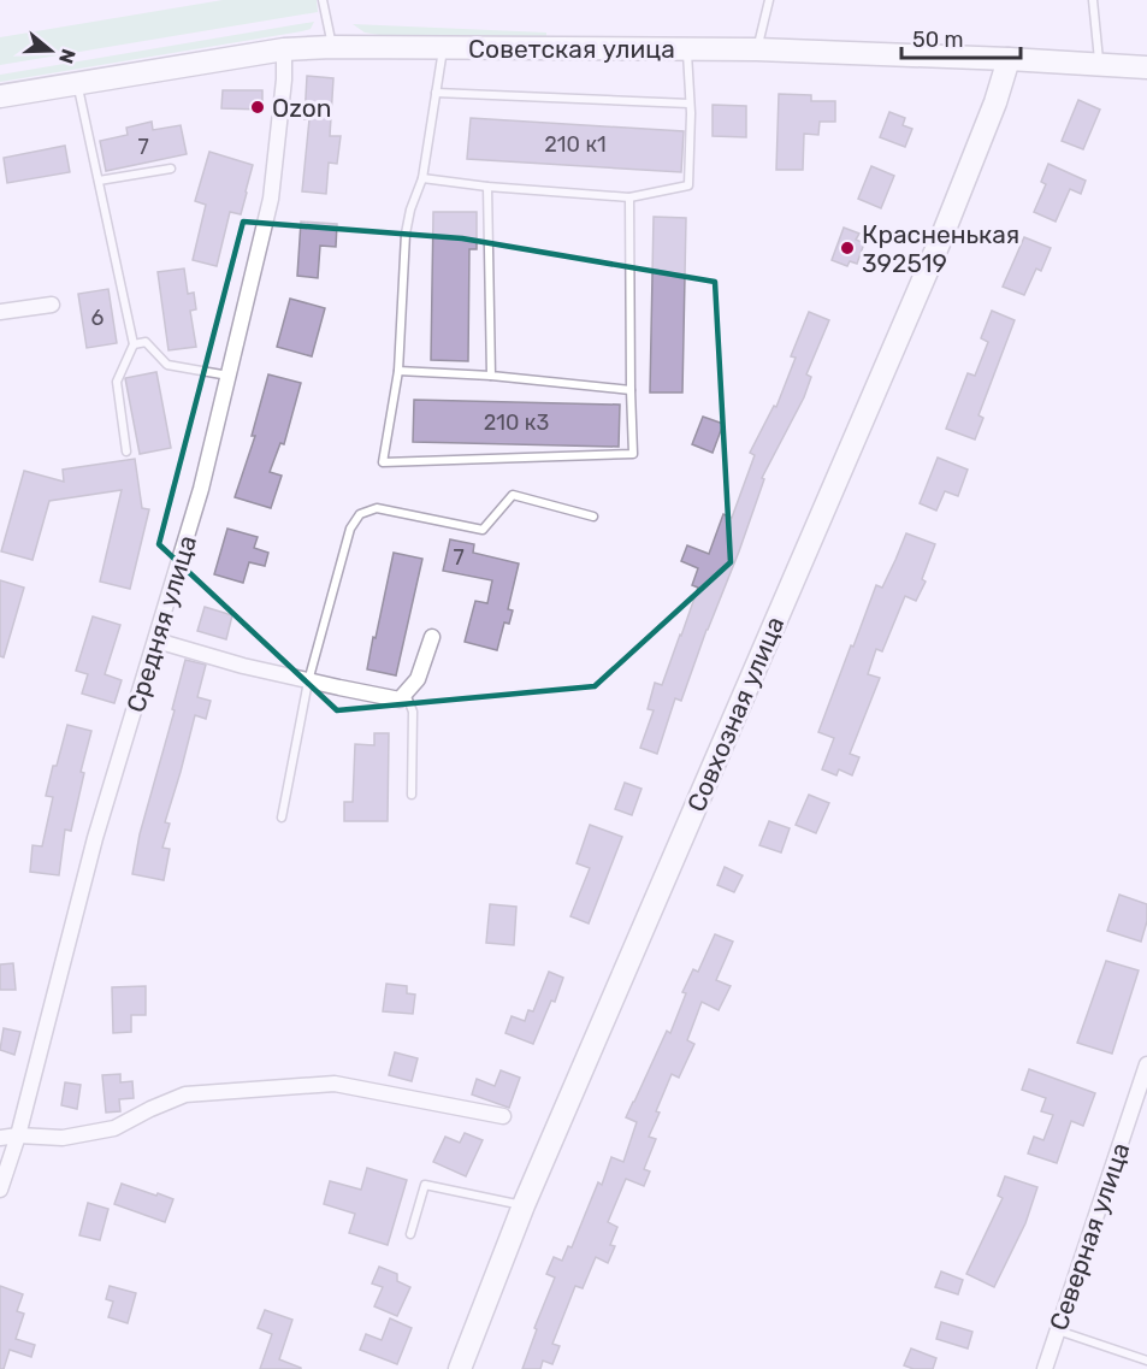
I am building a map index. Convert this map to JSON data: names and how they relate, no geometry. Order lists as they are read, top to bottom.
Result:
{
  "streets": {
    "street": [
      "Советская улица",
      "Средняя улица",
      "Совхозная улица",
      "Северная улица"
    ]
  },
  "crossings": [
    ["Советская улица", "Средняя улица"],
    ["Советская улица", "Совхозная улица"]
  ],
  "places": ["Ozon", "Красненькая 392519"],
  "house_numbers": [
    "210 к1",
    "7",
    "6",
    "210 к3",
    "7"
  ],
  "scale_bar": "50 m",
  "north": "right"
}
